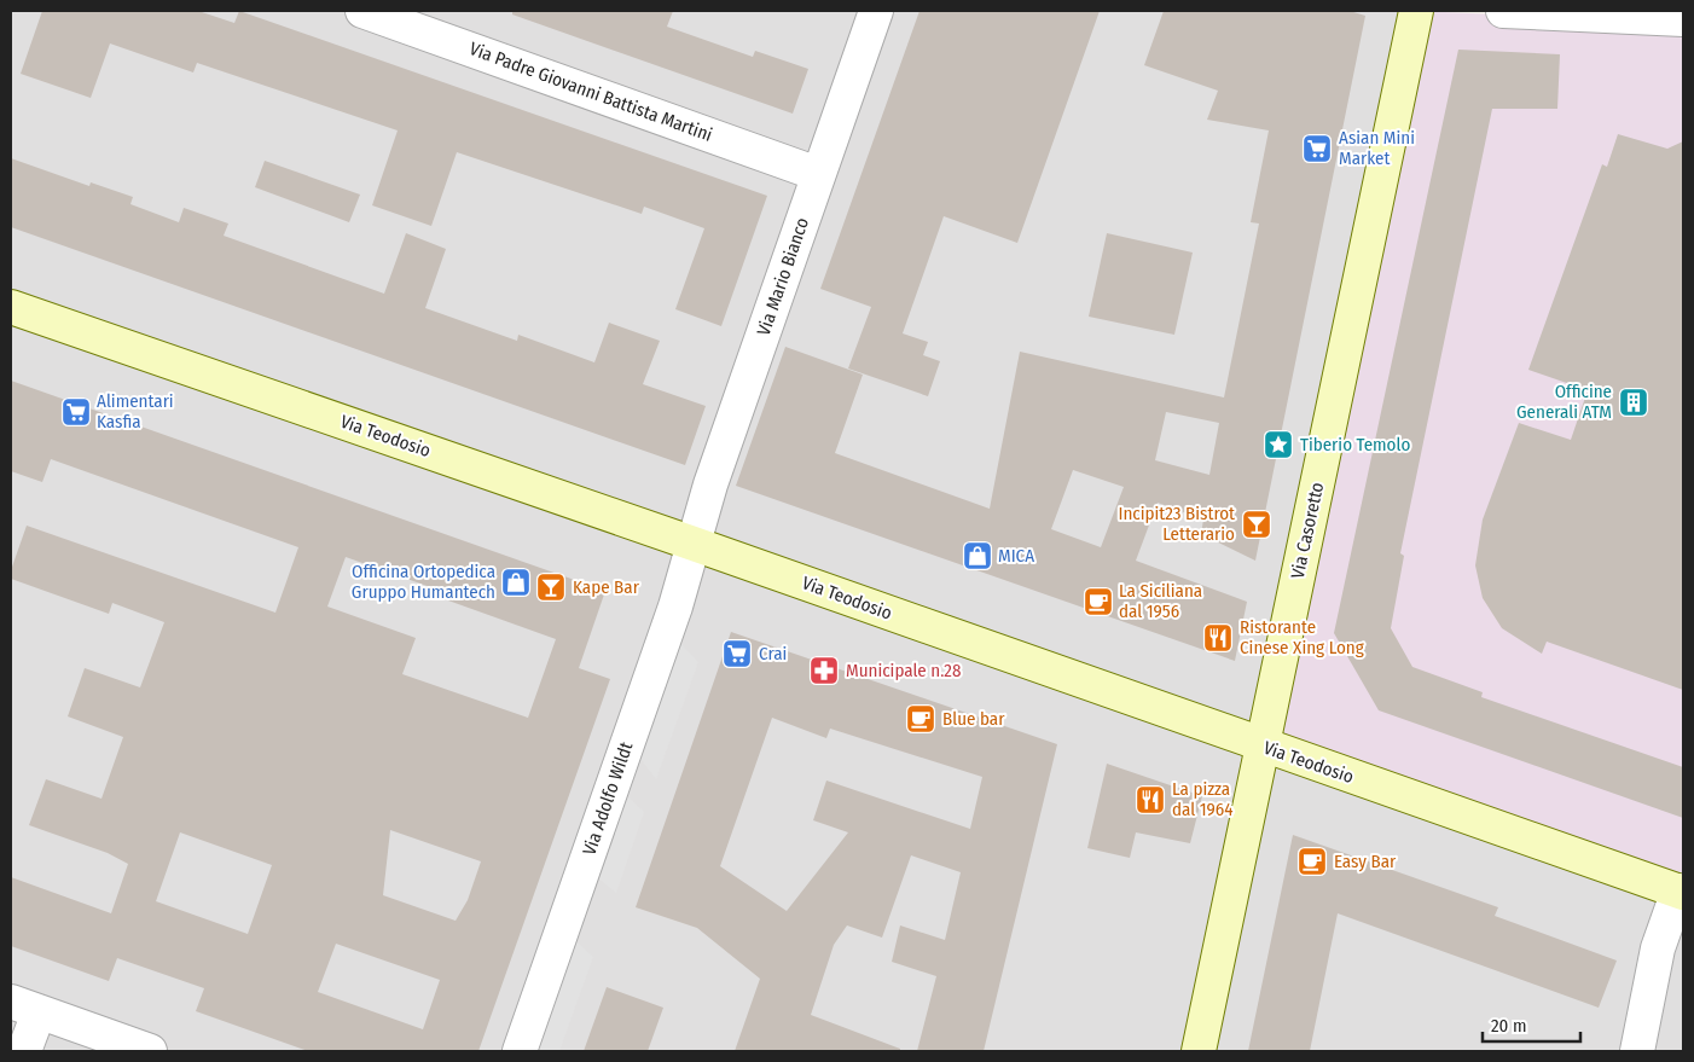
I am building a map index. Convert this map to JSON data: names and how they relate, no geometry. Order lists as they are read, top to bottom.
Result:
{
  "streets": {
    "street": [
      "Via Padre Giovanni Battista Martini",
      "Via Mario Bianco",
      "Via Teodosio",
      "Via Casoretto",
      "Via Adolfo Wildt"
    ]
  },
  "crossings": [
    ["Via Padre Giovanni Battista Martini", "Via Mario Bianco"],
    ["Via Mario Bianco", "Via Teodosio"],
    ["Via Mario Bianco", "Via Adolfo Wildt"],
    ["Via Teodosio", "Via Casoretto"],
    ["Via Teodosio", "Via Adolfo Wildt"]
  ],
  "places": {
    "supermarket": ["Asian Mini Market", "Alimentari Kasfia", "Crai"],
    "building": ["Officine Generali ATM"],
    "place": ["Tiberio Temolo"],
    "bar": ["Incipit23 Bistrot Letterario", "Kape Bar"],
    "shop": ["MICA", "Officina Ortopedica Gruppo Humantech"],
    "cafe": ["La Siciliana dal 1956", "Blue bar", "Easy Bar"],
    "restaurant": ["Ristorante Cinese Xing Long", "La pizza dal 1964"],
    "pharmacy": ["Municipale n.28"]
  },
  "scale_bar": "20 m"
}
